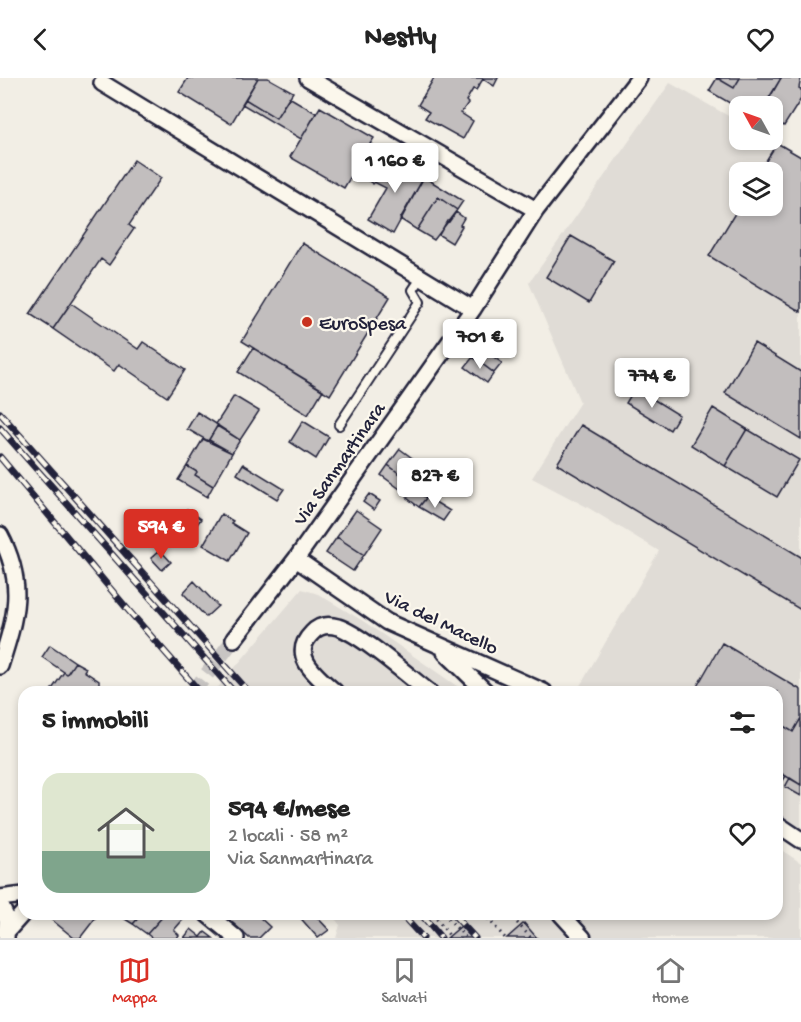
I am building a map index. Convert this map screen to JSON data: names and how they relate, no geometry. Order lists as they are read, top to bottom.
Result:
{
  "streets": {
    "street": ["Via Sanmartinara", "Via del Macello"]
  },
  "crossings": [
    ["Via Sanmartinara", "Via del Macello"]
  ],
  "places": ["EuroSpesa"],
  "north": "top left",
  "page": {
    "header": "Nestly",
    "price": [
      "1 160 €",
      "701 €",
      "774 €",
      "827 €",
      "594 €"
    ],
    "heading": "5 immobili",
    "list": [
      {
        "name": "594 €/mese",
        "note": "2 locali · 58 m² · Via Sanmartinara"
      }
    ],
    "tabs": ["Mappa", "Salvati", "Home"]
  }
}
